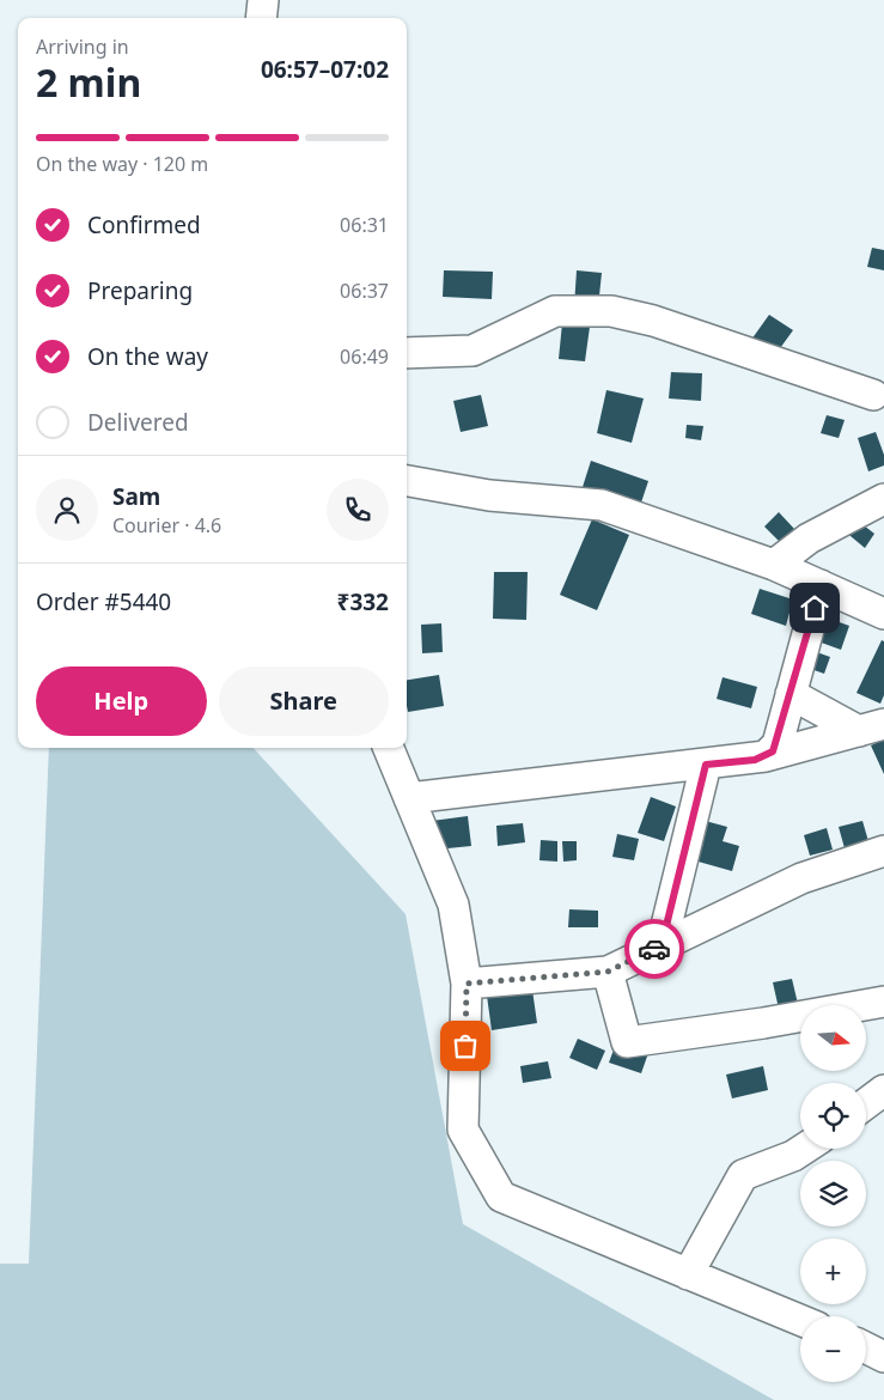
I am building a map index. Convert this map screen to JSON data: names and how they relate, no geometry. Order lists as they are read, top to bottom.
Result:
{
  "north": "right",
  "page": {
    "heading": ["2 min", "Arriving in", "06:57–07:02"],
    "panel": [
      "Sam",
      "Courier · 4.6",
      "Order #5440",
      "₹332"
    ],
    "bar": "On the way · 120 m",
    "list": [
      ["Confirmed", "06:31"],
      ["Preparing", "06:37"],
      ["On the way", "06:49"],
      "Delivered"
    ],
    "buttons": ["Help", "Share"],
    "map_buttons": ["+", "−"]
  }
}
